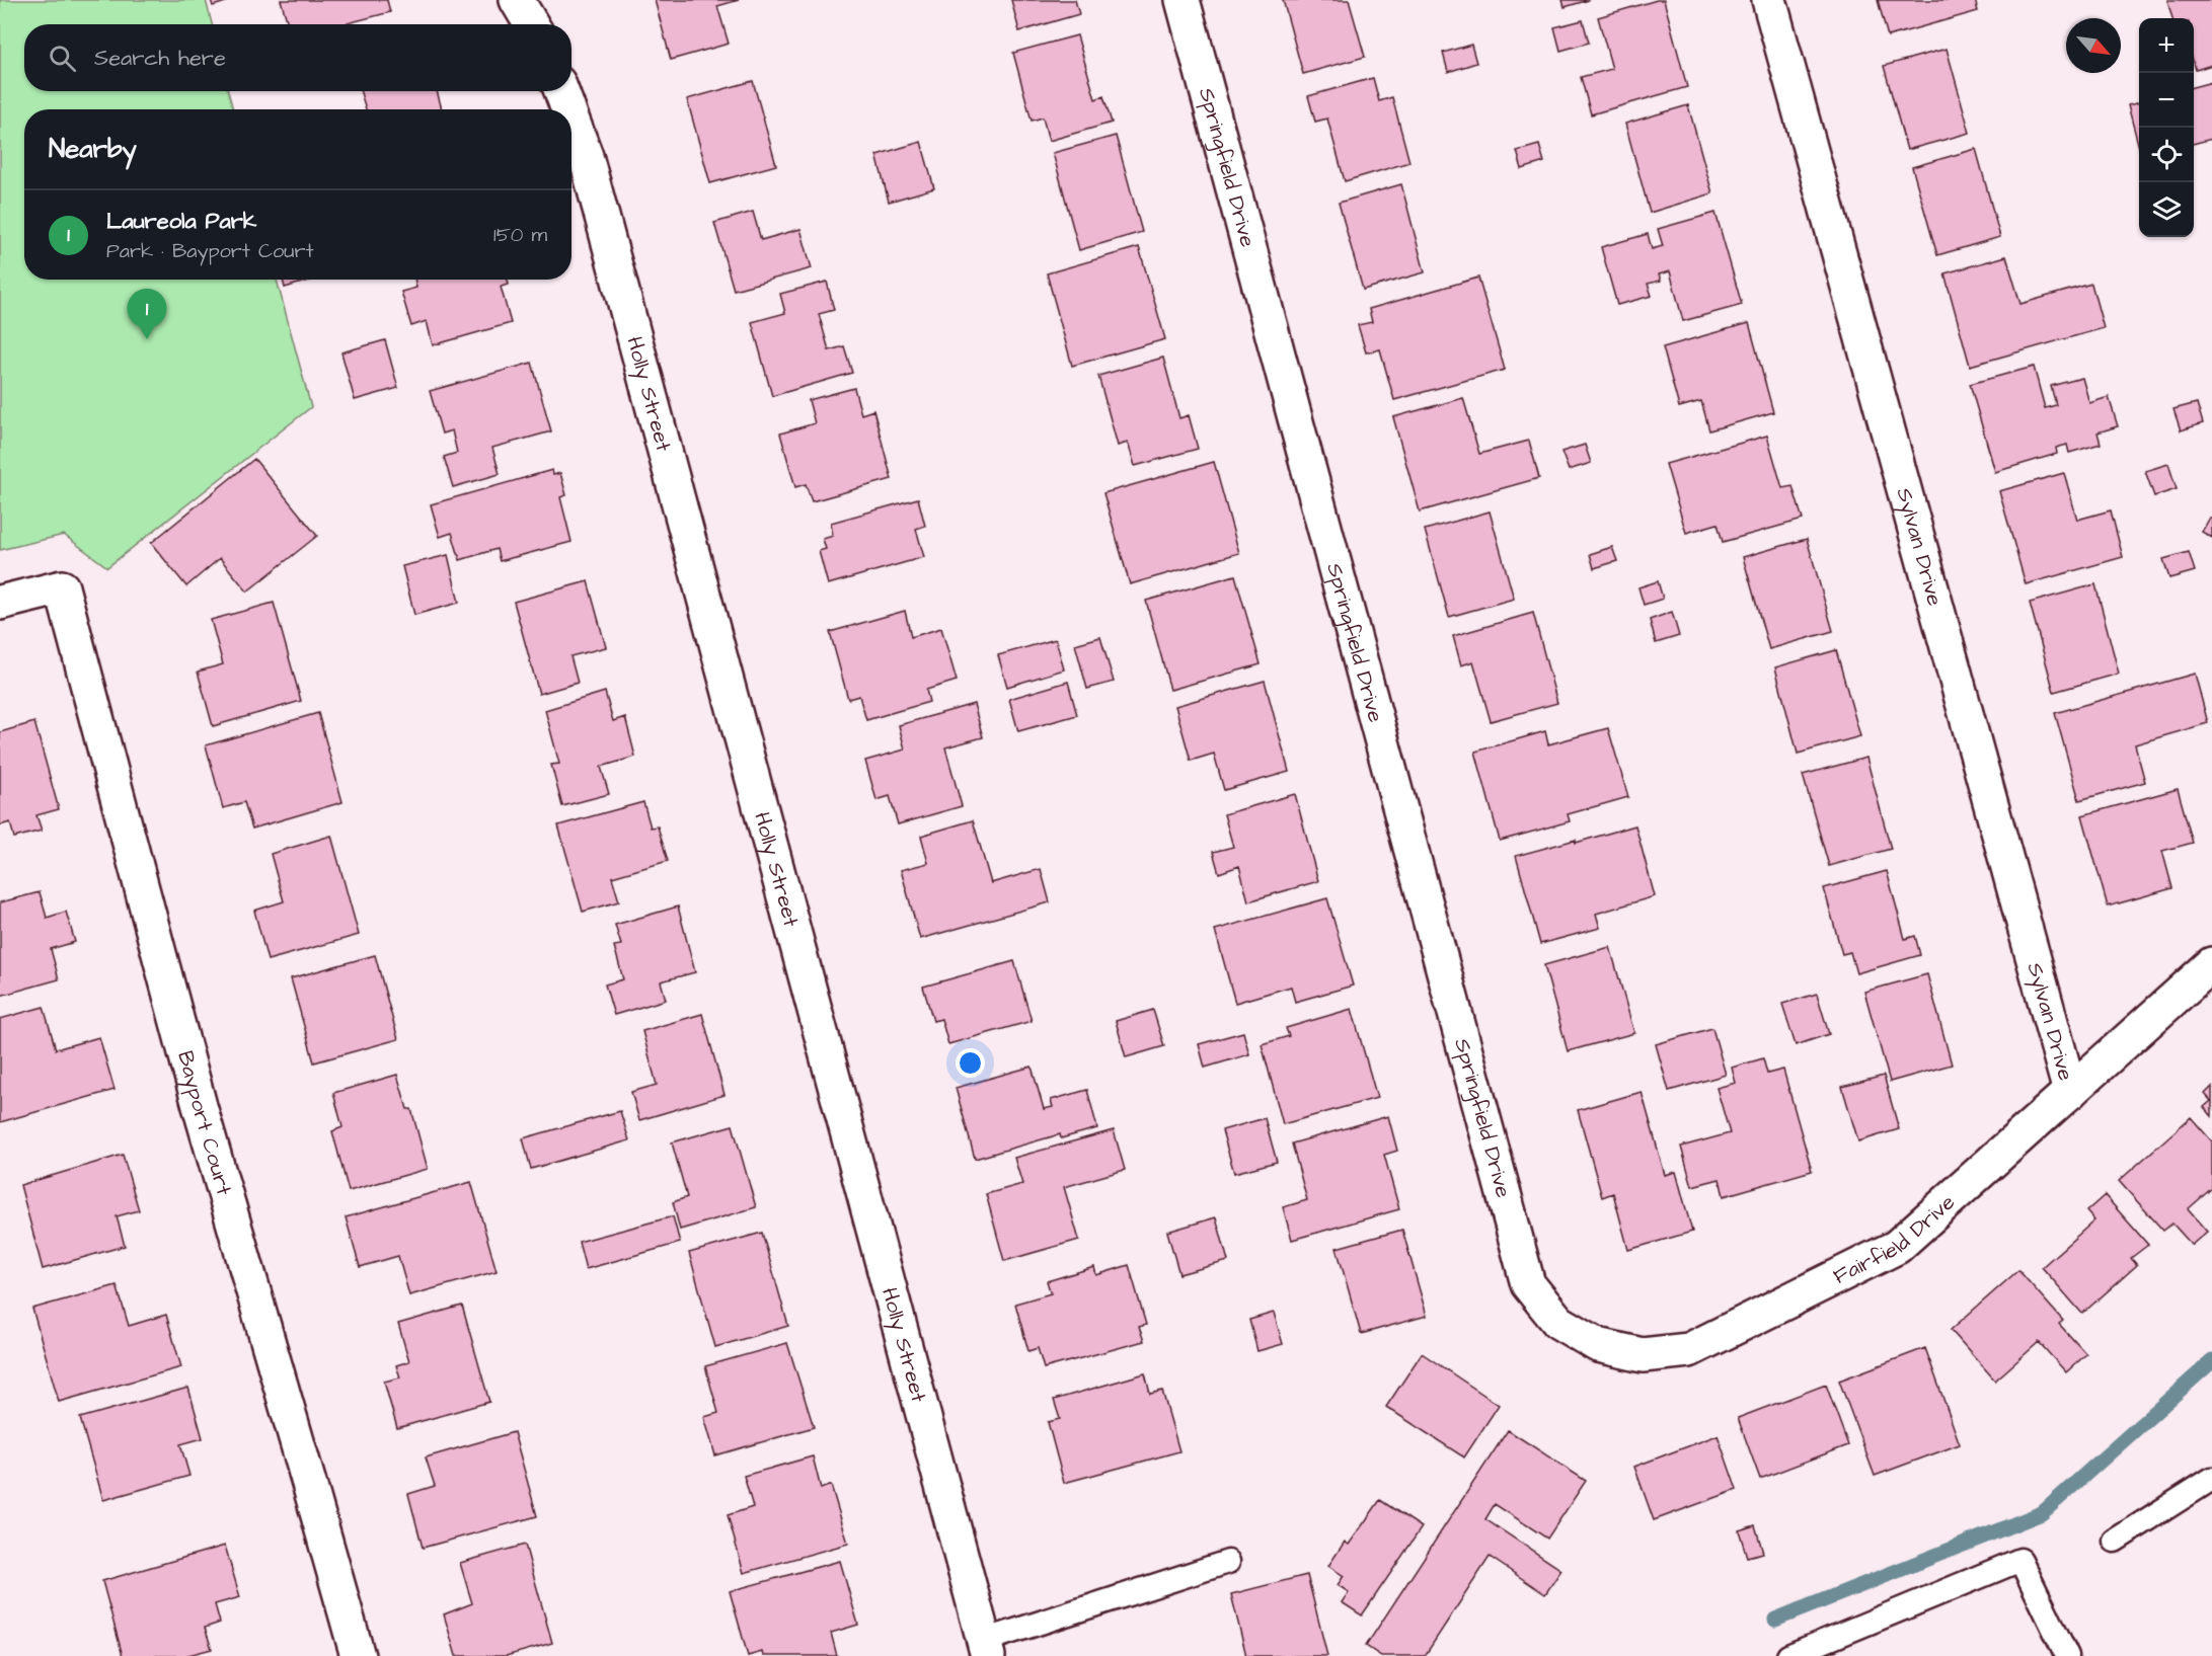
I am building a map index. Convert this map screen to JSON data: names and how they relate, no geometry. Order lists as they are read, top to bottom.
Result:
{
  "streets": {
    "street": [
      "Springfield Drive",
      "Holly Street",
      "Sylvan Drive",
      "Bayport Court",
      "Fairfield Drive"
    ]
  },
  "crossings": [
    ["Springfield Drive", "Fairfield Drive"],
    ["Sylvan Drive", "Fairfield Drive"]
  ],
  "north": "bottom right",
  "page": {
    "map_buttons": ["+", "−"],
    "search": "Search here",
    "heading": "Nearby",
    "list": [
      {
        "mark": "1",
        "name": "Laureola Park",
        "note": "Park · Bayport Court",
        "value": "150 m"
      }
    ],
    "pins": "1"
  }
}
